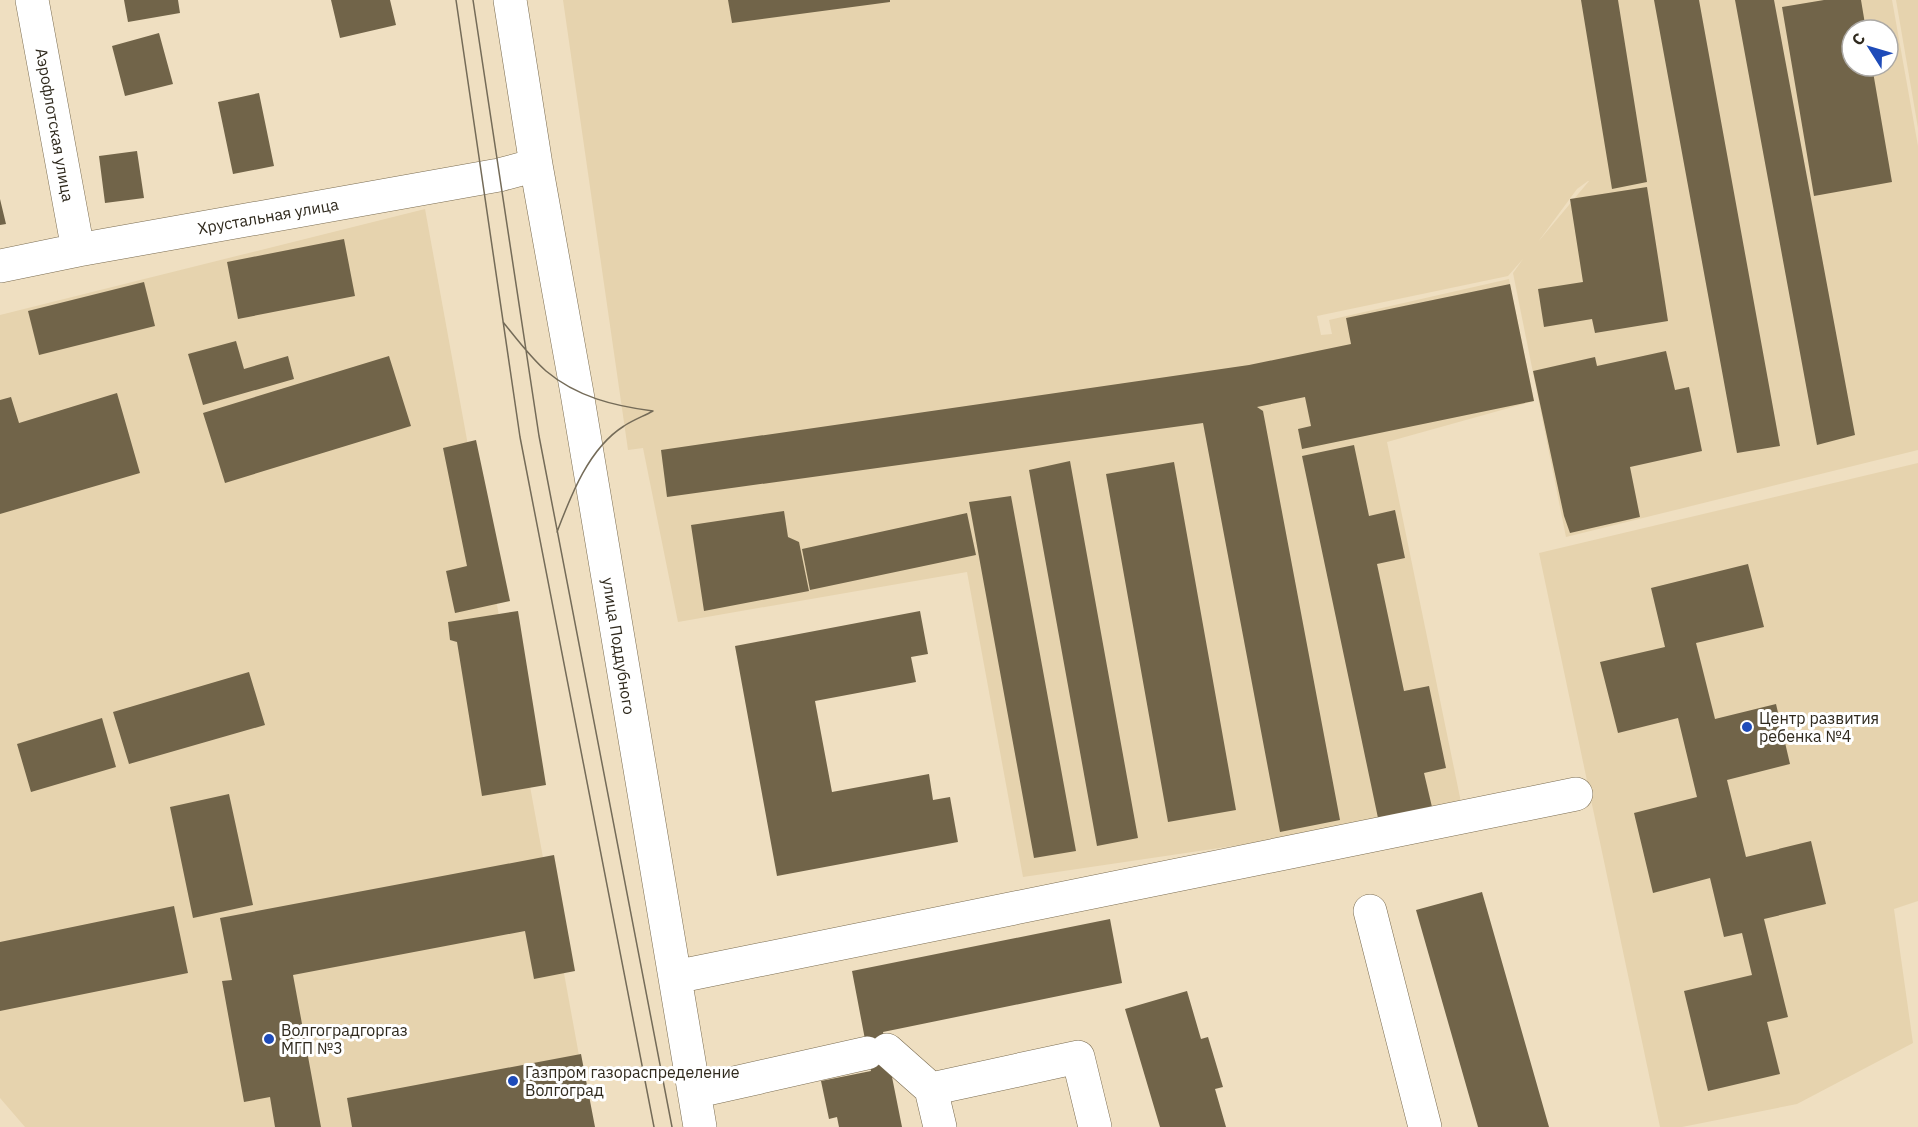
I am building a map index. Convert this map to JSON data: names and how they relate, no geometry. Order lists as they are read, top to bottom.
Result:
{
  "streets": {
    "street": ["Аэрофлотская улица", "Хрустальная улица", "улица Поддубного"]
  },
  "crossings": [
    ["Аэрофлотская улица", "Хрустальная улица"],
    ["Хрустальная улица", "улица Поддубного"]
  ],
  "places": ["Центр развития ребенка №4", "Волгоградгоргаз МГП №3", "Газпром газораспределение Волгоград"],
  "north": "top left"
}
